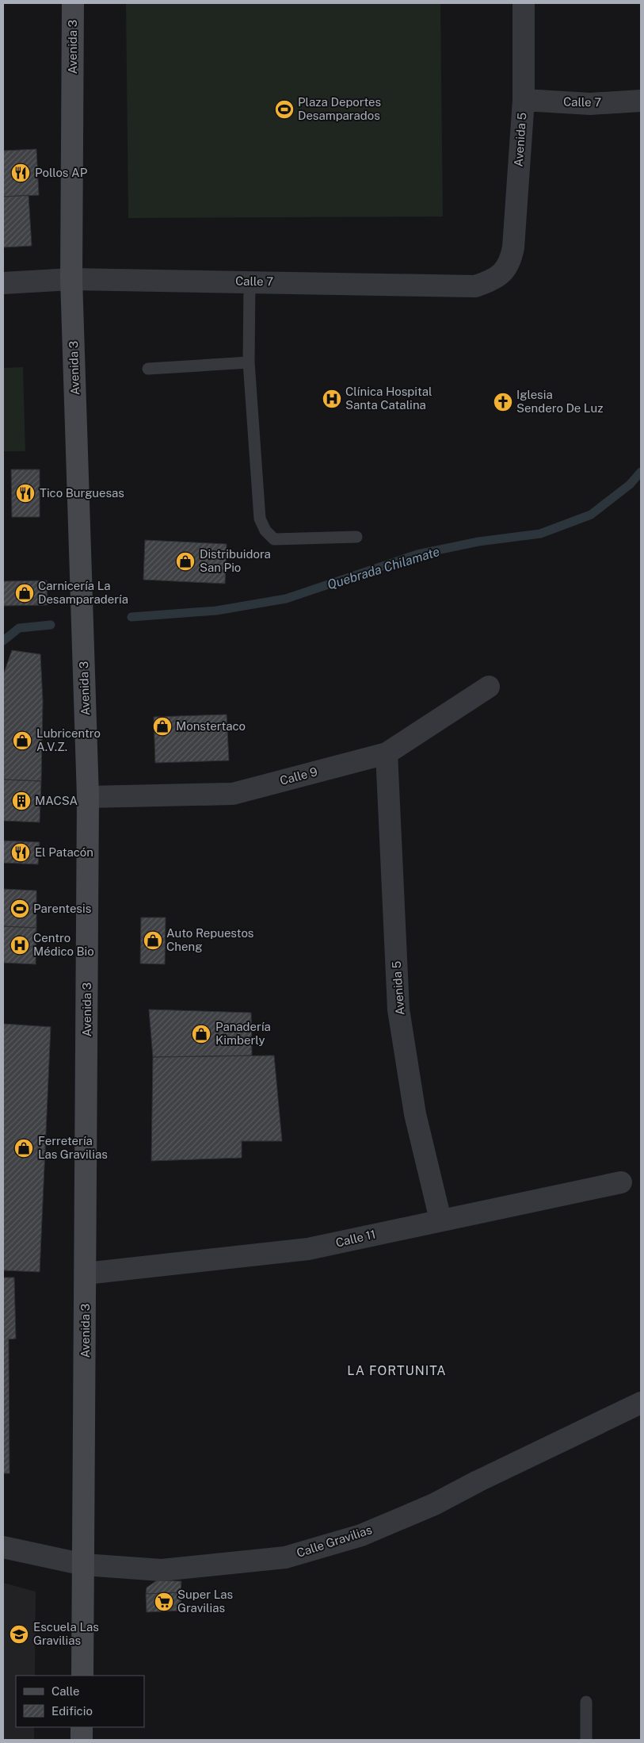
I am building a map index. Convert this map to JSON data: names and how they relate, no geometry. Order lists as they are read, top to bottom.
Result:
{
  "streets": {
    "street": [
      "Avenida 3",
      "Calle 7",
      "Avenida 5",
      "Calle 9",
      "Calle 11",
      "Calle Gravilias"
    ]
  },
  "crossings": [
    ["Avenida 3", "Calle 7"],
    ["Avenida 3", "Calle 9"],
    ["Avenida 3", "Calle 11"],
    ["Avenida 3", "Calle Gravilias"],
    ["Calle 7", "Avenida 5"],
    ["Avenida 5", "Calle 9"],
    ["Avenida 5", "Calle 11"]
  ],
  "districts": ["LA FORTUNITA"],
  "water": ["Quebrada Chilamate"],
  "places": {
    "sports": ["Plaza Deportes Desamparados", "Parentesis"],
    "restaurant": ["Pollos AP", "Tico Burguesas", "El Patacón"],
    "hospital": ["Clínica Hospital Santa Catalina", "Centro Médico Bio"],
    "church": ["Iglesia Sendero De Luz"],
    "shop": [
      "Distribuidora San Pio",
      "Carnicería La Desamparadería",
      "Monstertaco",
      "Lubricentro A.V.Z.",
      "Auto Repuestos Cheng",
      "Panadería Kimberly",
      "Ferretería Las Gravilias"
    ],
    "building": ["MACSA"],
    "supermarket": ["Super Las Gravilias"],
    "school or university": ["Escuela Las Gravilias"]
  },
  "legend": ["Calle", "Edificio"]
}
